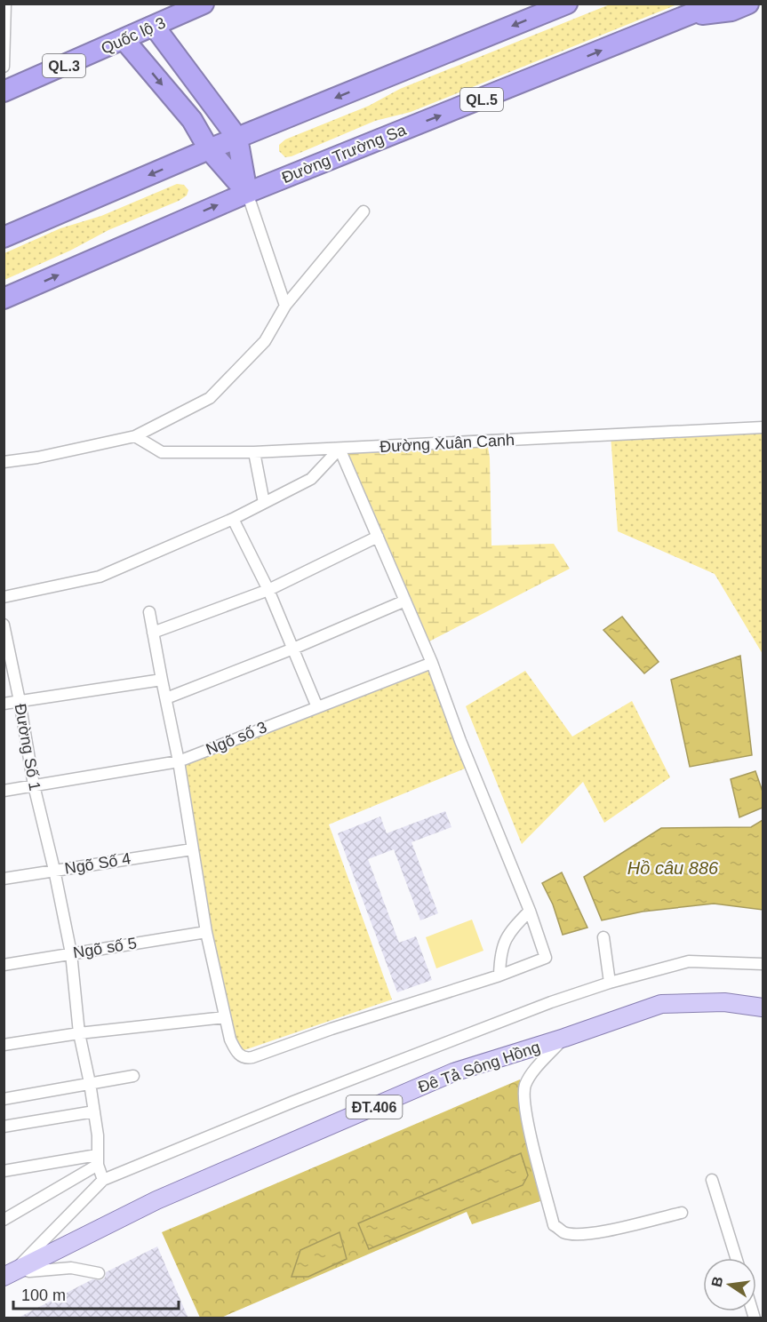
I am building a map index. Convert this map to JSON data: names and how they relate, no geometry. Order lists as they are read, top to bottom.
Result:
{
  "streets": {
    "highway": [
      "Quốc lộ 3",
      "QL.3",
      "QL.5",
      "Đường Trường Sa"
    ],
    "main road": ["Đê Tả Sông Hồng", "ĐT.406"],
    "street": [
      "Đường Xuân Canh",
      "Ngõ số 3",
      "Đường Số 1",
      "Ngõ Số 4",
      "Ngõ số 5"
    ]
  },
  "crossings": [
    ["Ngõ số 3", "Đường Số 1"],
    ["Đường Số 1", "Ngõ Số 4"],
    ["Đường Số 1", "Ngõ số 5"]
  ],
  "water": ["Hồ câu 886"],
  "scale_bar": "100 m",
  "north": "left"
}
